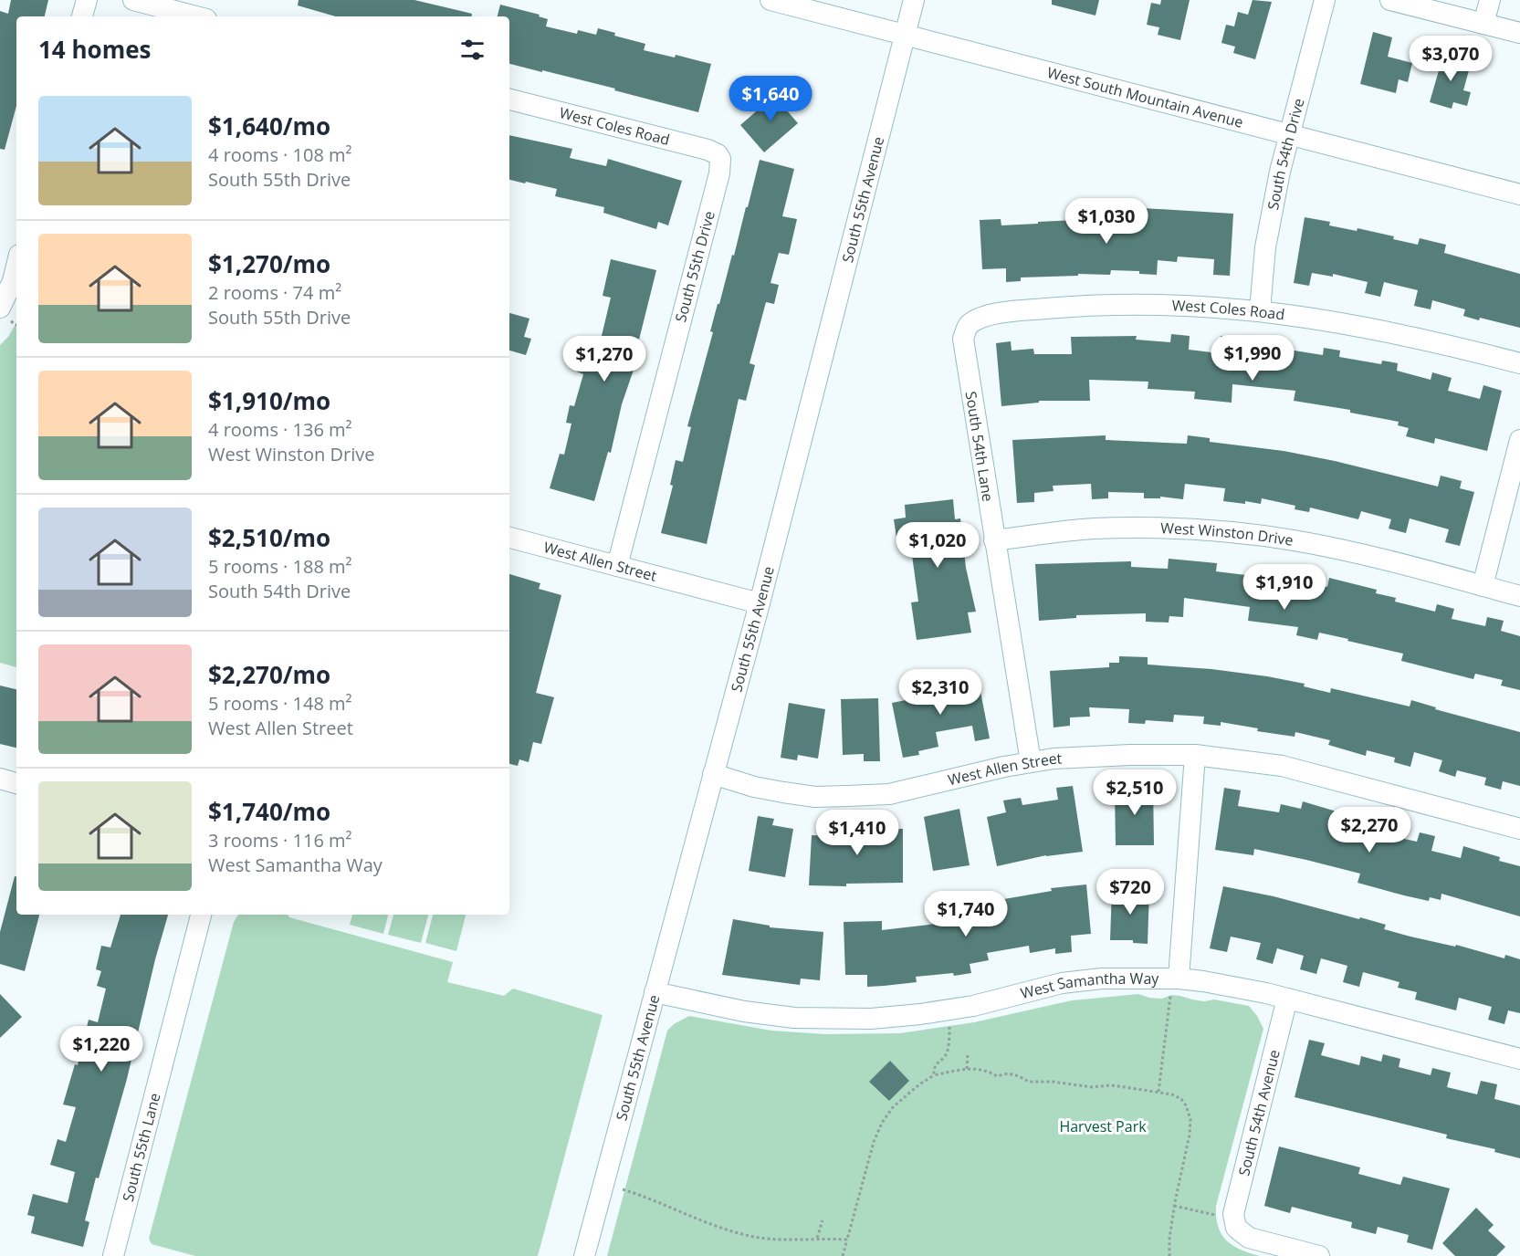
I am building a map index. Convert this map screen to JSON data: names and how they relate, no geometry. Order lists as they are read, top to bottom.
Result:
{
  "streets": {
    "street": [
      "West South Mountain Avenue",
      "West Coles Road",
      "South 54th Drive",
      "South 55th Avenue",
      "South 55th Drive",
      "South 54th Lane",
      "West Winston Drive",
      "West Allen Street",
      "West Samantha Way",
      "South 54th Avenue",
      "South 55th Lane"
    ]
  },
  "crossings": [
    ["West South Mountain Avenue", "South 54th Drive"],
    ["West South Mountain Avenue", "South 55th Avenue"],
    ["West Coles Road", "South 54th Drive"],
    ["West Coles Road", "South 55th Drive"],
    ["West Coles Road", "South 54th Lane"],
    ["South 55th Avenue", "West Allen Street"],
    ["South 55th Avenue", "West Samantha Way"],
    ["South 55th Drive", "West Allen Street"],
    ["South 54th Lane", "West Winston Drive"],
    ["South 54th Lane", "West Allen Street"],
    ["West Samantha Way", "South 54th Avenue"]
  ],
  "parks": ["Harvest Park"],
  "page": {
    "heading": "14 homes",
    "price": [
      "$3,070",
      "$1,640",
      "$1,030",
      "$1,990",
      "$1,270",
      "$1,020",
      "$1,910",
      "$2,310",
      "$2,510",
      "$2,270",
      "$1,410",
      "$720",
      "$1,740",
      "$1,220"
    ],
    "list": [
      {
        "name": "$1,640/mo",
        "note": "4 rooms · 108 m² · South 55th Drive"
      },
      {
        "name": "$1,270/mo",
        "note": "2 rooms · 74 m² · South 55th Drive"
      },
      {
        "name": "$1,910/mo",
        "note": "4 rooms · 136 m² · West Winston Drive"
      },
      {
        "name": "$2,510/mo",
        "note": "5 rooms · 188 m² · South 54th Drive"
      },
      {
        "name": "$2,270/mo",
        "note": "5 rooms · 148 m² · West Allen Street"
      },
      {
        "name": "$1,740/mo",
        "note": "3 rooms · 116 m² · West Samantha Way"
      }
    ]
  }
}
